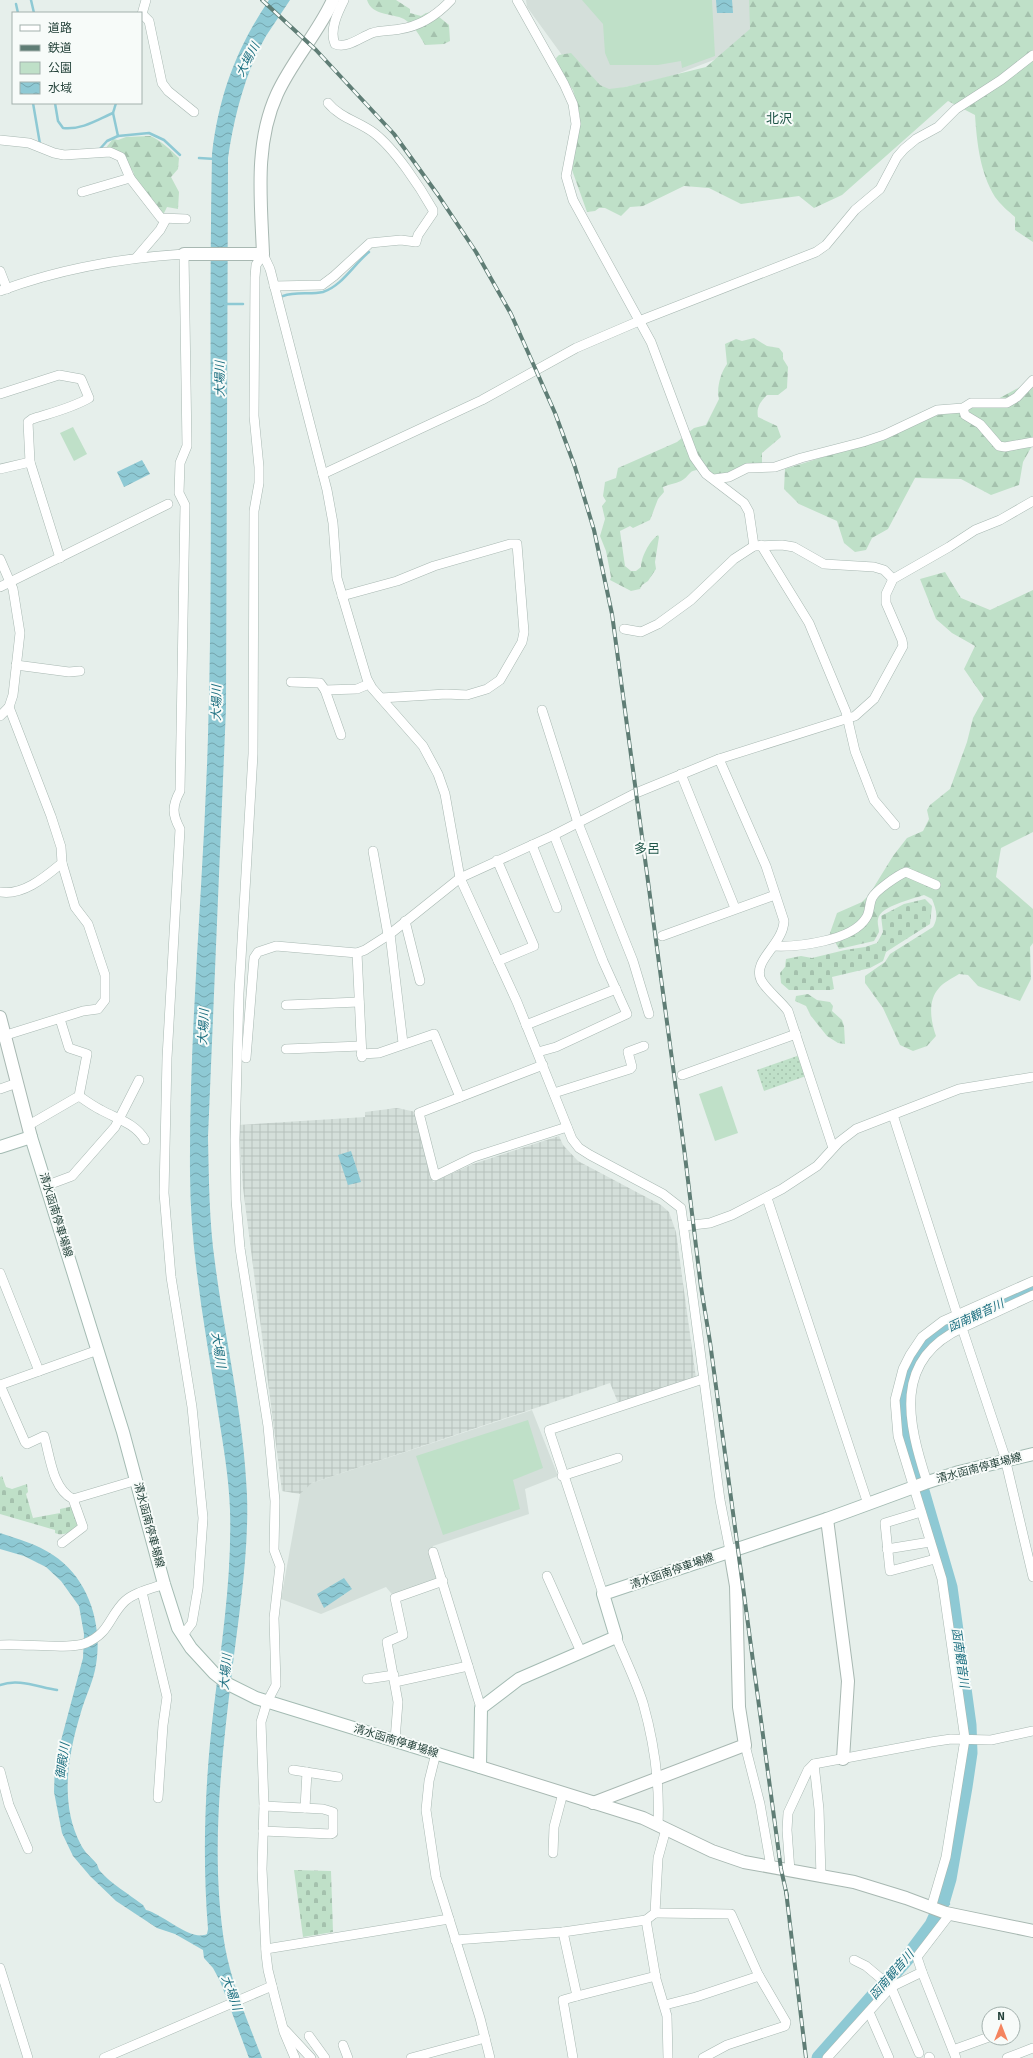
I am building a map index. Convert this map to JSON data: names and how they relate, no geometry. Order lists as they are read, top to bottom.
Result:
{
  "streets": {
    "street": ["清水函南停車場線"]
  },
  "districts": ["北沢", "多呂"],
  "water": ["大場川", "函南観音川", "御殿川"],
  "legend": [
    "道路",
    "鉄道",
    "公園",
    "水域"
  ],
  "north": "top"
}
